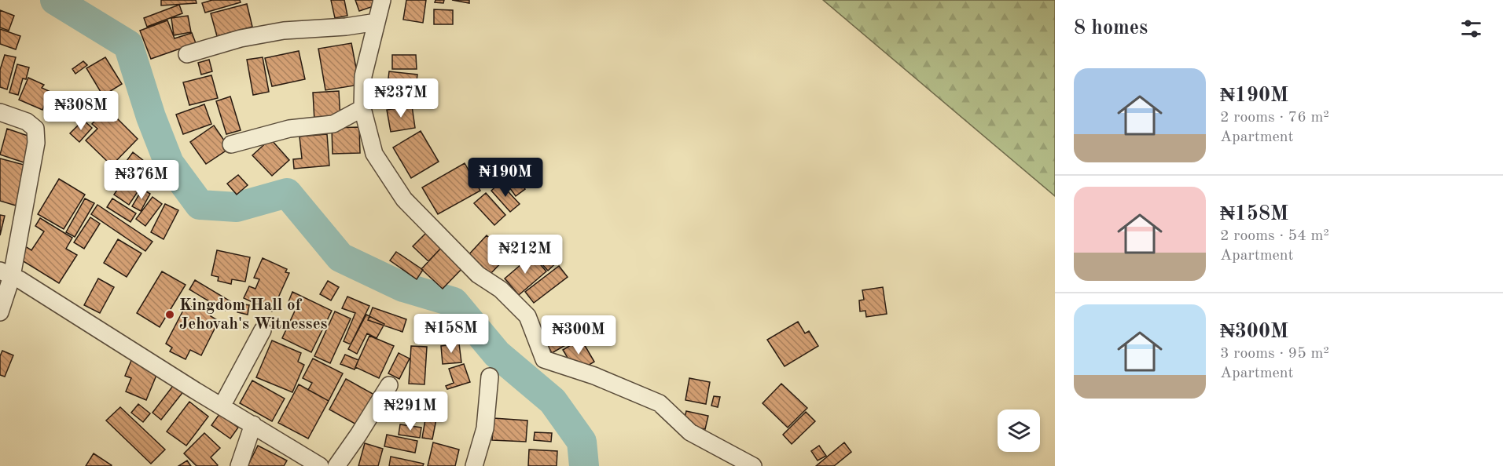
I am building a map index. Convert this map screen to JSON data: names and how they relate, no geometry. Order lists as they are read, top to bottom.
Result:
{
  "places": ["Kingdom Hall of Jehovah's Witnesses"],
  "page": {
    "heading": "8 homes",
    "list": [
      {
        "name": "₦190M",
        "note": "2 rooms · 76 m² · Apartment"
      },
      {
        "name": "₦158M",
        "note": "2 rooms · 54 m² · Apartment"
      },
      {
        "name": "₦300M",
        "note": "3 rooms · 95 m² · Apartment"
      }
    ],
    "price": [
      "₦237M",
      "₦308M",
      "₦190M",
      "₦376M",
      "₦212M",
      "₦158M",
      "₦300M",
      "₦291M"
    ]
  }
}
